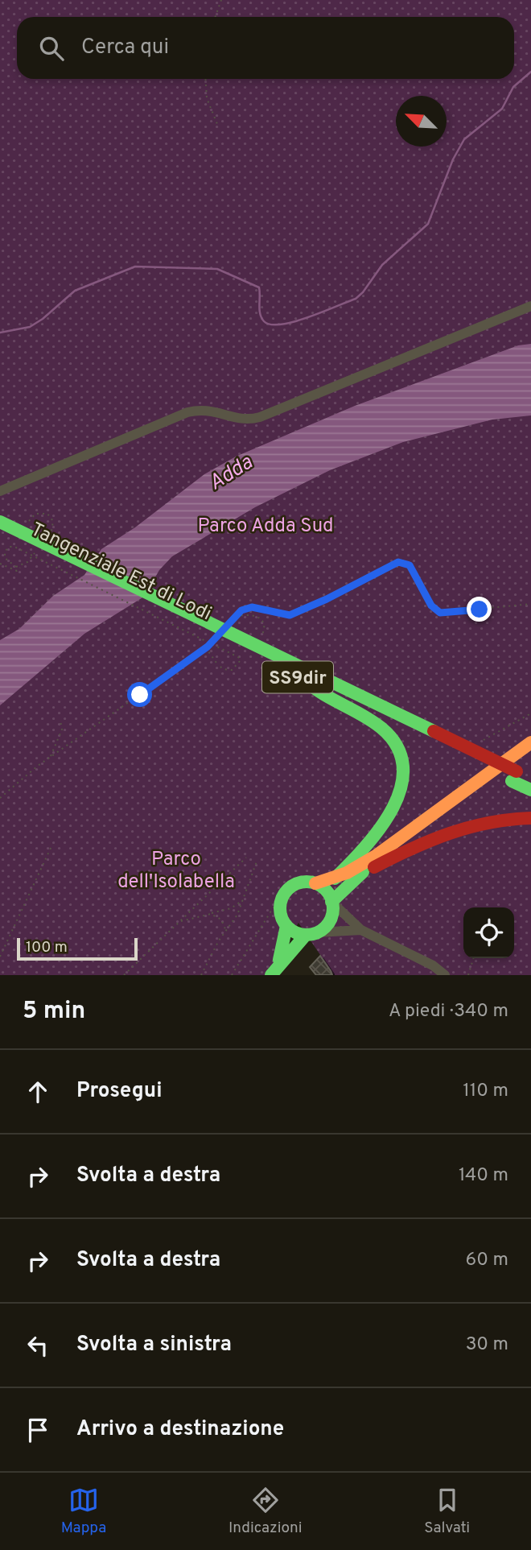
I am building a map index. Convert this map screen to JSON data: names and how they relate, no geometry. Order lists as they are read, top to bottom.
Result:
{
  "streets": {
    "main road": ["Tangenziale Est di Lodi", "SS9dir"]
  },
  "water": ["Adda"],
  "parks": ["Parco Adda Sud", "Parco dell'Isolabella"],
  "scale_bar": "100 m",
  "north": "top left",
  "page": {
    "search": "Cerca qui",
    "scale": "100 m",
    "heading": ["5 min", "A piedi · 340 m"],
    "list": [
      ["Prosegui", "110 m"],
      ["Svolta a destra", "140 m"],
      ["Svolta a destra", "60 m"],
      ["Svolta a sinistra", "30 m"],
      "Arrivo a destinazione"
    ],
    "nav": ["Mappa", "Indicazioni", "Salvati"]
  }
}
